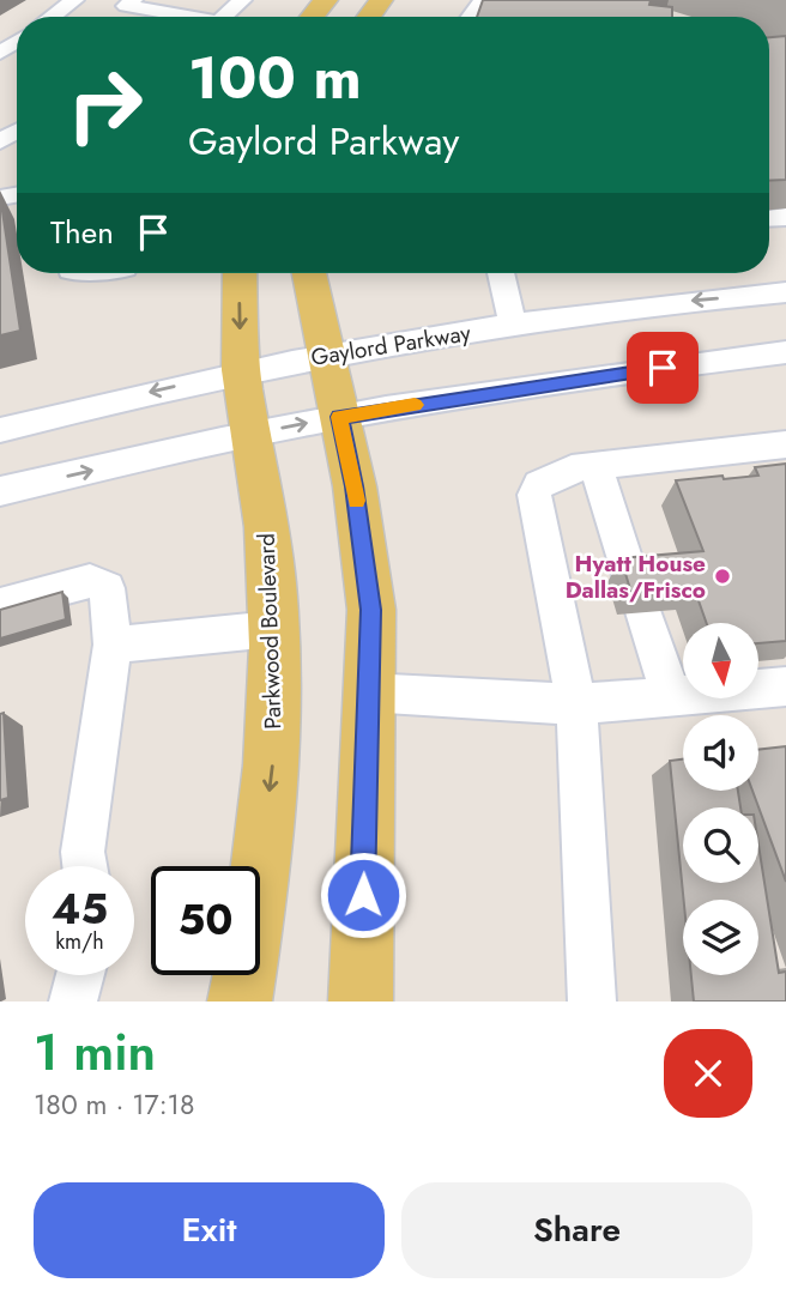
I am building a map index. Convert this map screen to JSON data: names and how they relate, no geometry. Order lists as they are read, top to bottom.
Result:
{
  "streets": {
    "main road": ["Parkwood Boulevard"],
    "street": ["Gaylord Parkway"]
  },
  "crossings": [
    ["Gaylord Parkway", "Parkwood Boulevard"]
  ],
  "places": ["Hyatt House Dallas/Frisco"],
  "north": "bottom",
  "page": {
    "turn": ["100 m", "Gaylord Parkway"],
    "then": "Then",
    "speed": "45 km/h",
    "limit": "50",
    "heading": ["1 min", "180 m · 17:18"],
    "buttons": ["Exit", "Share"]
  }
}
